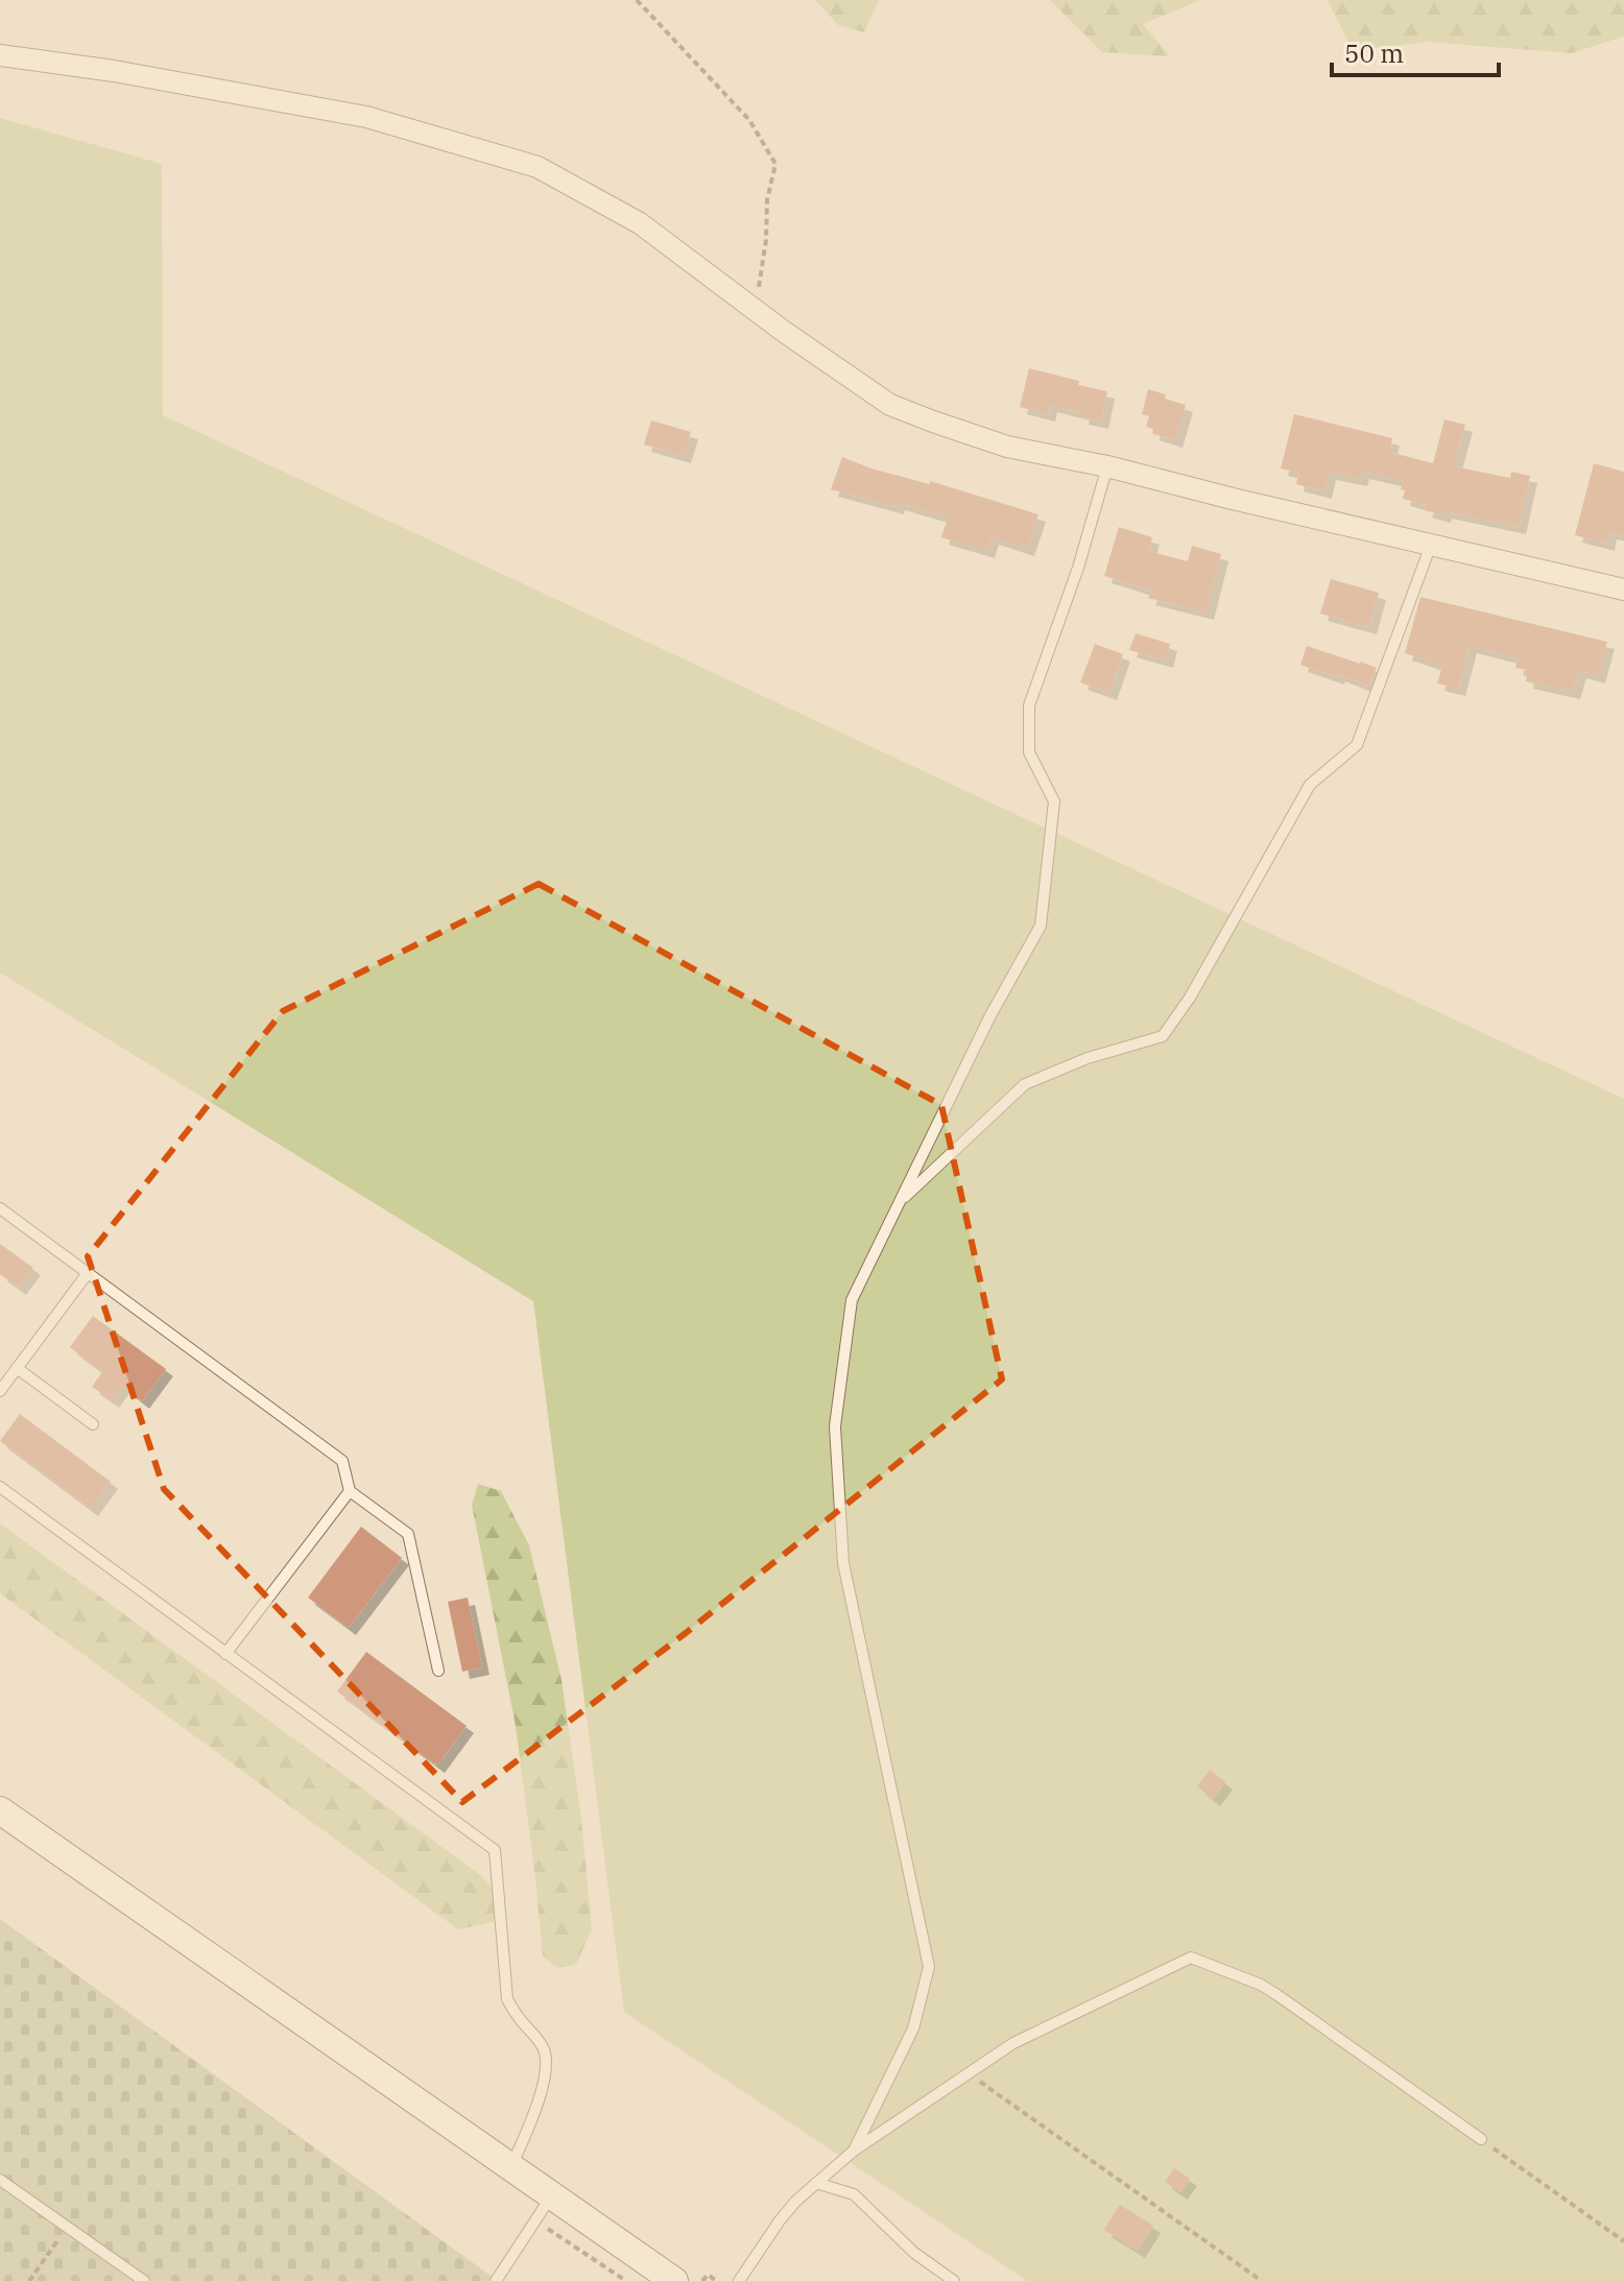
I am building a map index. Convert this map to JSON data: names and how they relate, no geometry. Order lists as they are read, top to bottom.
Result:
{
  "scale_bar": "50 m"
}
